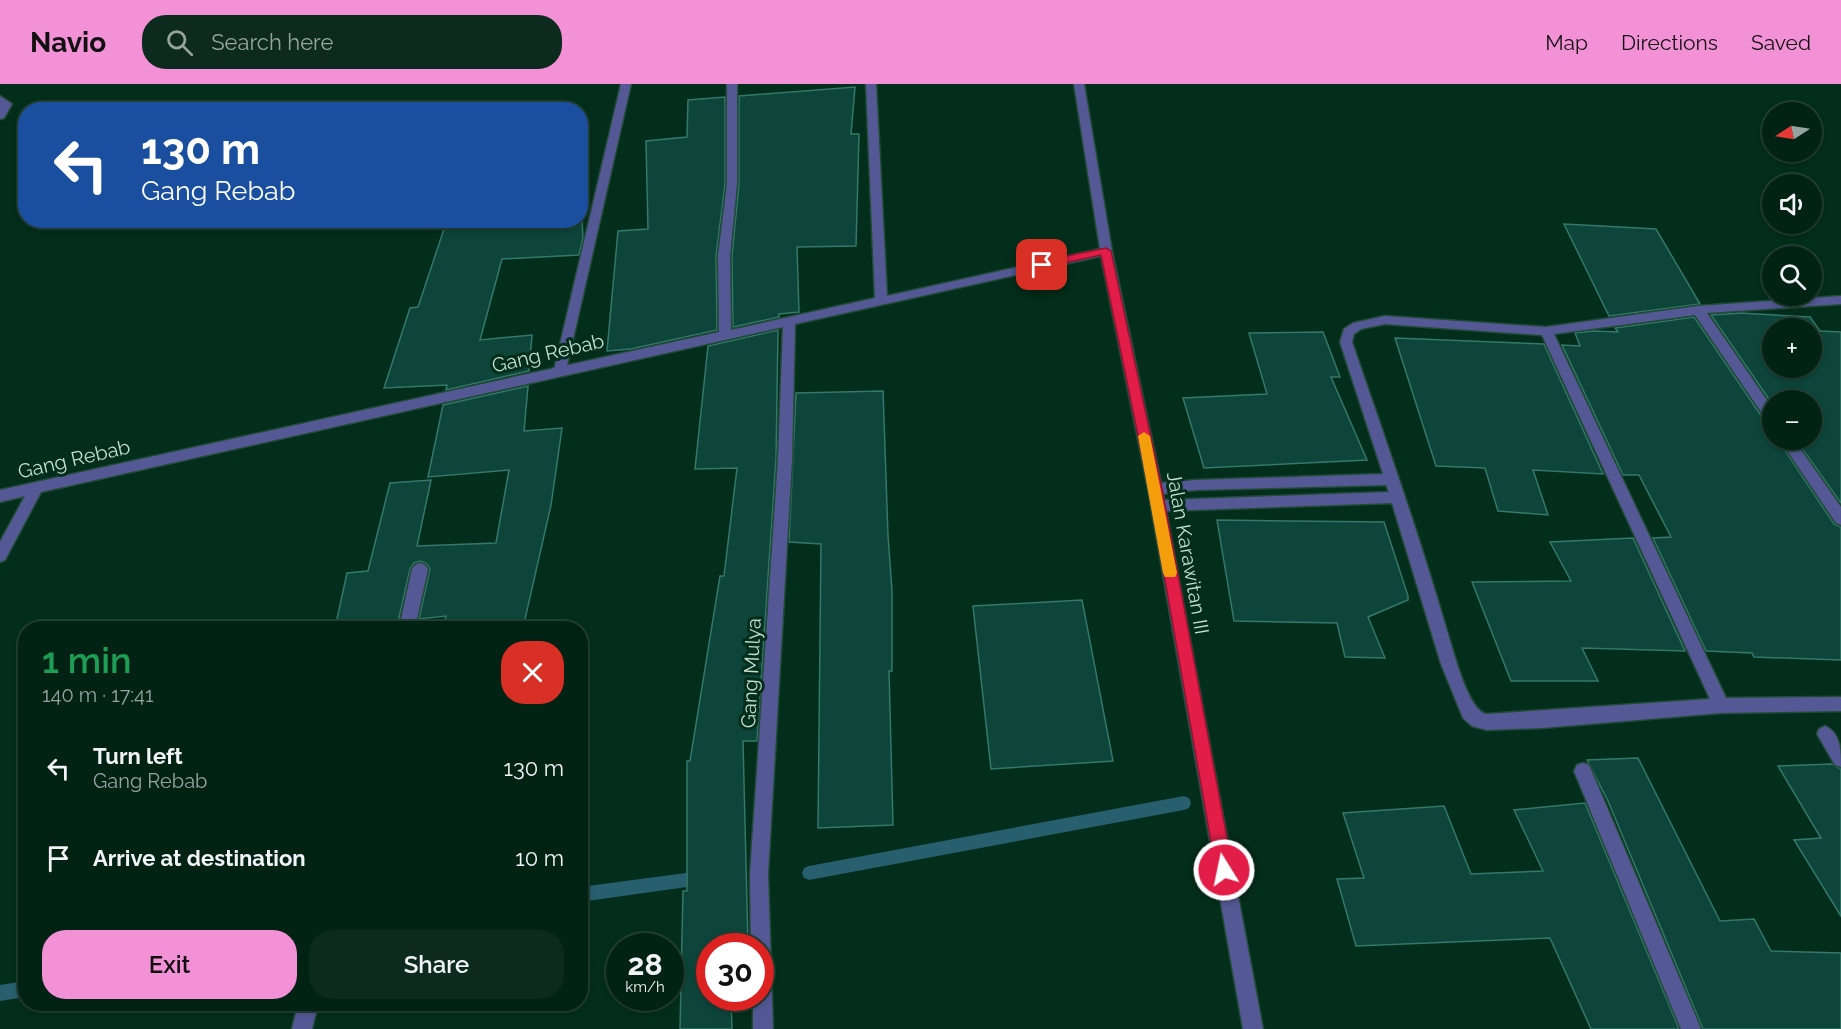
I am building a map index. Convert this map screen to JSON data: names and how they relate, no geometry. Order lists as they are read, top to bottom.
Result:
{
  "streets": {
    "street": ["Gang Rebab", "Jalan Karawitan III", "Gang Mulya"]
  },
  "crossings": [
    ["Gang Rebab", "Jalan Karawitan III"],
    ["Gang Rebab", "Gang Mulya"]
  ],
  "north": "left",
  "page": {
    "header": "Navio",
    "search": "Search here",
    "nav": ["Map", "Directions", "Saved"],
    "map_buttons": ["+", "−"],
    "turn": ["130 m", "Gang Rebab"],
    "heading": ["1 min", "140 m · 17:41"],
    "list": [
      {
        "name": "Turn left",
        "note": "Gang Rebab",
        "value": "130 m"
      },
      {
        "name": "Arrive at destination",
        "value": "10 m"
      }
    ],
    "buttons": ["Exit", "Share"],
    "speed": "28 km/h",
    "limit": "30"
  }
}
